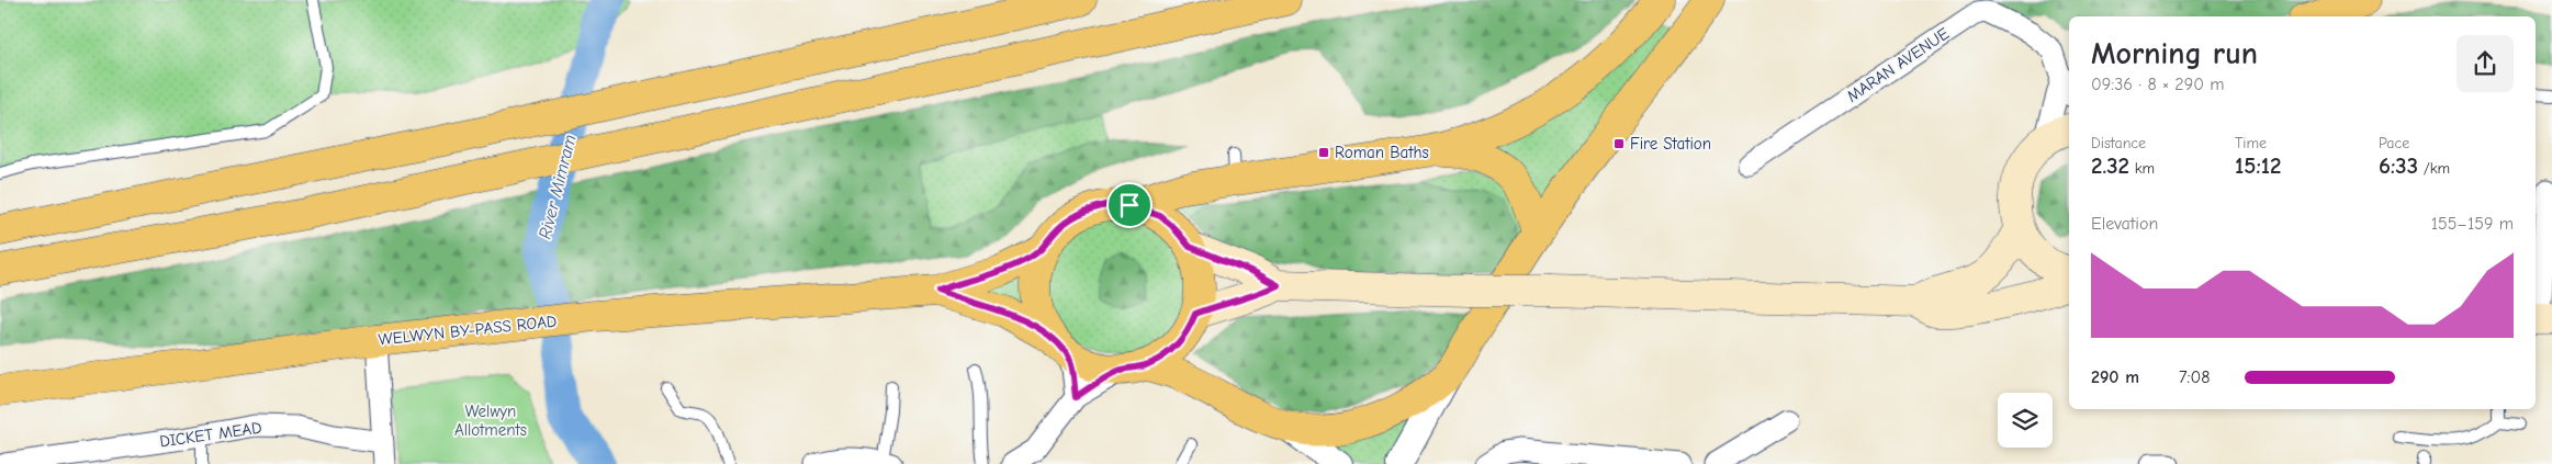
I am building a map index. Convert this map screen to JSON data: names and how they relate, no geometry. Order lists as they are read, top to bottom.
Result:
{
  "streets": {
    "main road": ["WELWYN BY-PASS ROAD"],
    "street": ["MARAN AVENUE", "DICKET MEAD"]
  },
  "water": ["River Mimram"],
  "parks": ["Welwyn Allotments"],
  "places": {
    "transit": ["Fire Station", "Roman Baths"]
  },
  "page": {
    "heading": ["Morning run", "09:36 · 8 × 290 m"],
    "stats": [
      ["Distance", "2.32 km"],
      ["Time", "15:12"],
      ["Pace", "6:33 /km"]
    ],
    "chart": ["Elevation", "155–159 m"],
    "list": [
      {
        "name": "290 m",
        "note": "7:08"
      }
    ]
  }
}
